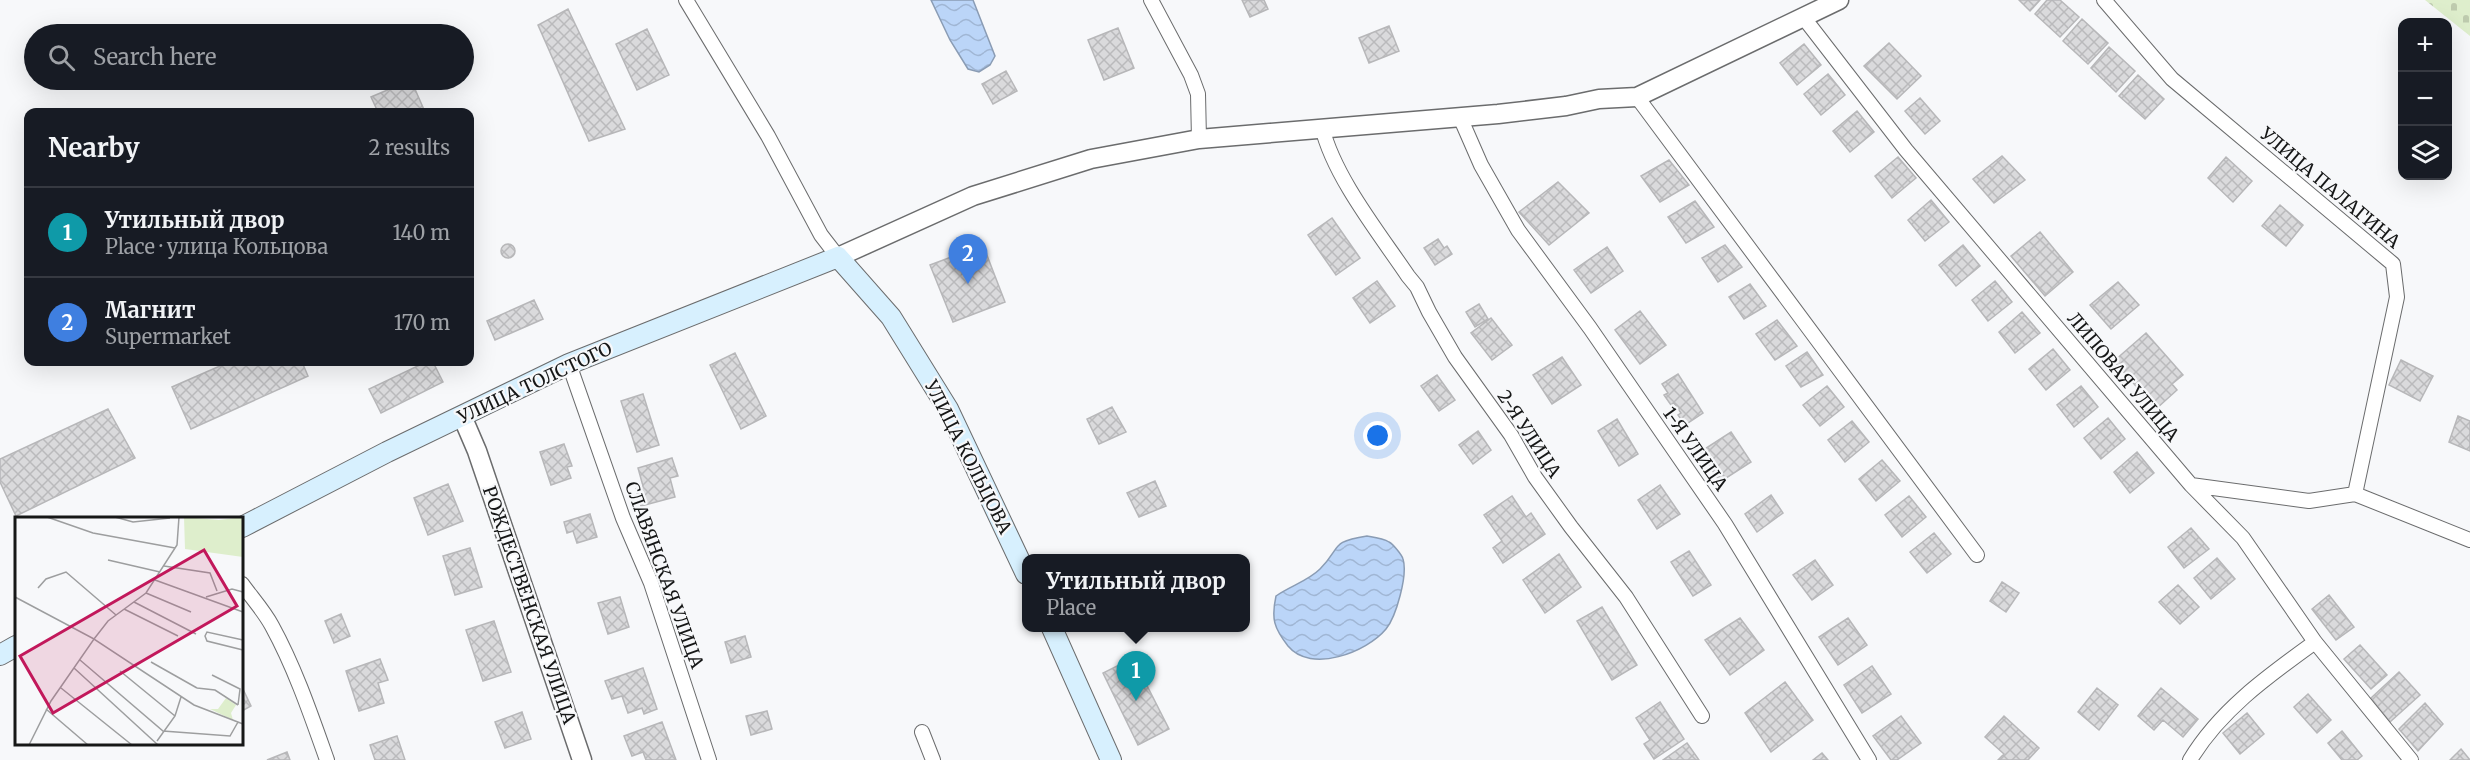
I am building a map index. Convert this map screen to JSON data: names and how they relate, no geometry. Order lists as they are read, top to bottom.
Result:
{
  "streets": {
    "main road": ["УЛИЦА ТОЛСТОГО", "УЛИЦА КОЛЬЦОВА"],
    "street": [
      "УЛИЦА ПАЛАГИНА",
      "ЛИПОВАЯ УЛИЦА",
      "2-Я УЛИЦА",
      "1-Я УЛИЦА",
      "СЛАВЯНСКАЯ УЛИЦА",
      "РОЖДЕСТВЕНСКАЯ УЛИЦА"
    ]
  },
  "crossings": [
    ["УЛИЦА ТОЛСТОГО", "УЛИЦА КОЛЬЦОВА"],
    ["УЛИЦА ТОЛСТОГО", "СЛАВЯНСКАЯ УЛИЦА"],
    ["УЛИЦА ТОЛСТОГО", "РОЖДЕСТВЕНСКАЯ УЛИЦА"]
  ],
  "page": {
    "map_buttons": ["+", "−"],
    "search": "Search here",
    "heading": ["Nearby", "2 results"],
    "list": [
      {
        "mark": "1",
        "name": "Утильный двор",
        "note": "Place · улица Кольцова",
        "value": "140 m"
      },
      {
        "mark": "2",
        "name": "Магнит",
        "note": "Supermarket",
        "value": "170 m"
      }
    ],
    "pins": ["2", "1"],
    "popup": ["Утильный двор", "Place"]
  }
}
